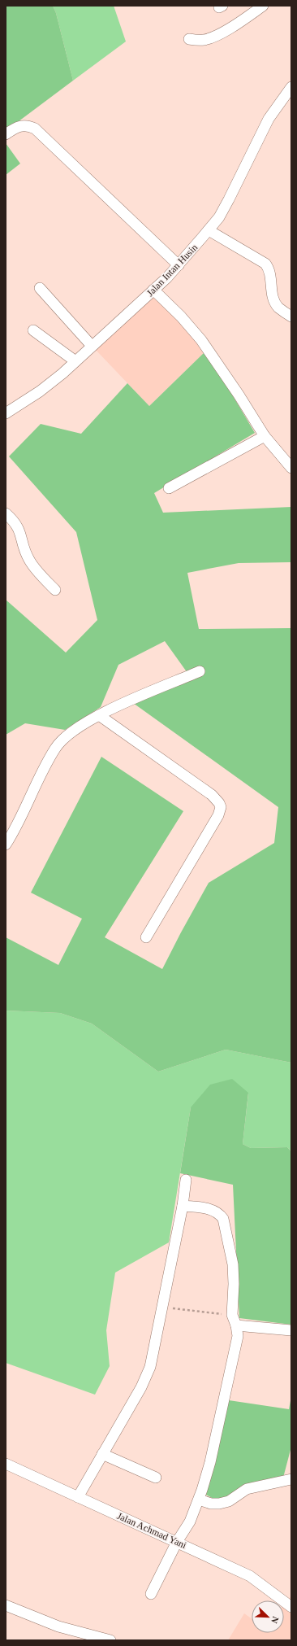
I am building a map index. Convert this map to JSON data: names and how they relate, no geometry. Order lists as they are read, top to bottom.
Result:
{
  "streets": {
    "street": ["Jalan Intan Husin", "Jalan Achmad Yani"]
  },
  "north": "bottom right"
}
